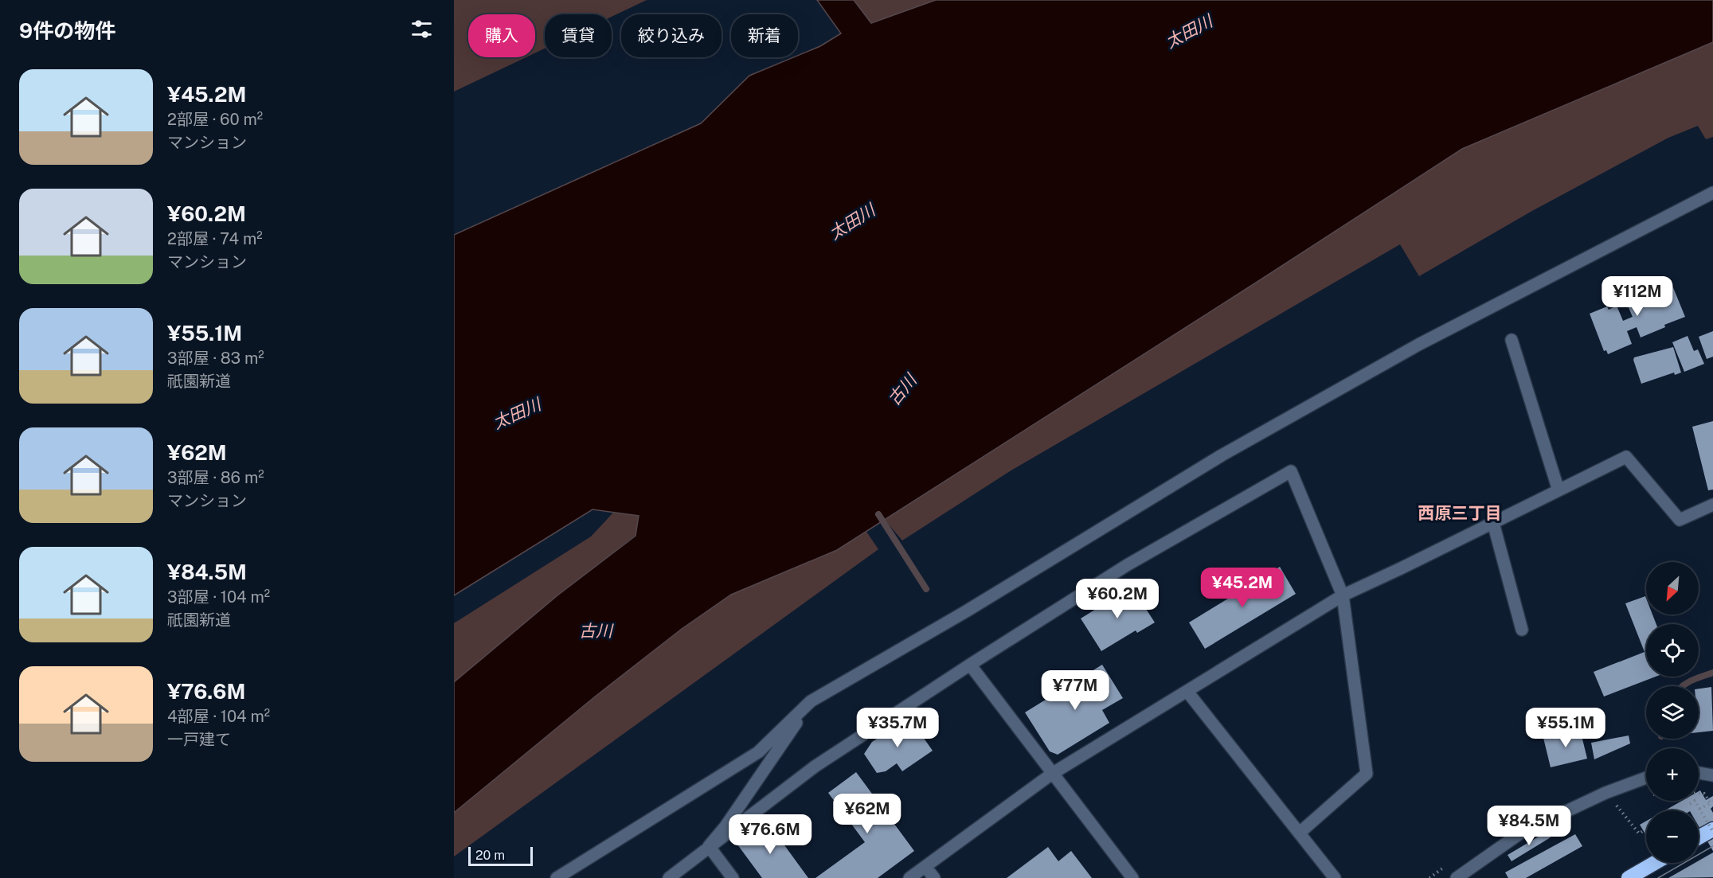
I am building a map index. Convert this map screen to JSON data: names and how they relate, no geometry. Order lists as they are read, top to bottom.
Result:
{
  "districts": ["西原三丁目"],
  "water": ["太田川", "古川"],
  "scale_bar": "20 m",
  "north": "bottom left",
  "page": {
    "heading": "9件の物件",
    "chip": [
      "購入",
      "賃貸",
      "絞り込み",
      "新着"
    ],
    "list": [
      {
        "name": "¥45.2M",
        "note": "2部屋 · 60 m² · マンション"
      },
      {
        "name": "¥60.2M",
        "note": "2部屋 · 74 m² · マンション"
      },
      {
        "name": "¥55.1M",
        "note": "3部屋 · 83 m² · 祇園新道"
      },
      {
        "name": "¥62M",
        "note": "3部屋 · 86 m² · マンション"
      },
      {
        "name": "¥84.5M",
        "note": "3部屋 · 104 m² · 祇園新道"
      },
      {
        "name": "¥76.6M",
        "note": "4部屋 · 104 m² · 一戸建て"
      }
    ],
    "price": [
      "¥112M",
      "¥45.2M",
      "¥60.2M",
      "¥77M",
      "¥35.7M",
      "¥55.1M",
      "¥62M",
      "¥84.5M",
      "¥76.6M"
    ],
    "map_buttons": ["+", "−"],
    "scale": "20 m"
  }
}
